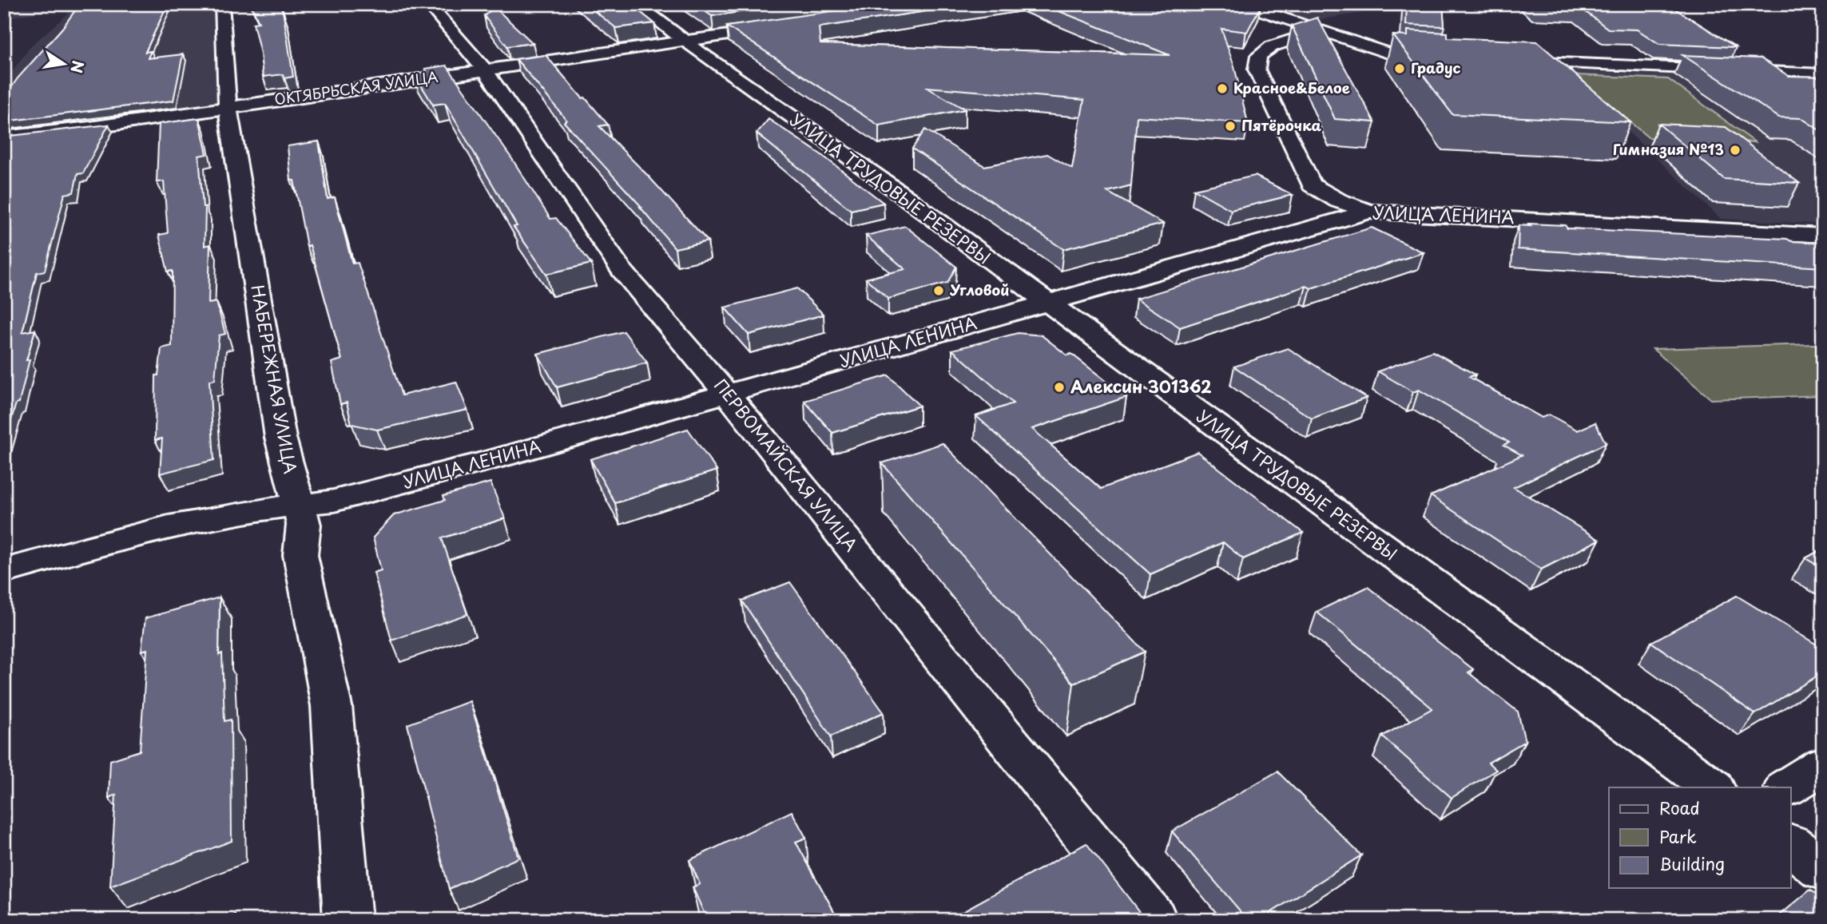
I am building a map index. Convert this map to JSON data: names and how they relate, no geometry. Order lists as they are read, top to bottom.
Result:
{
  "streets": {
    "street": [
      "ОКТЯБРЬСКАЯ УЛИЦА",
      "УЛИЦА ТРУДОВЫЕ РЕЗЕРВЫ",
      "УЛИЦА ЛЕНИНА",
      "НАБЕРЕЖНАЯ УЛИЦА",
      "ПЕРВОМАЙСКАЯ УЛИЦА"
    ]
  },
  "crossings": [
    ["ОКТЯБРЬСКАЯ УЛИЦА", "УЛИЦА ТРУДОВЫЕ РЕЗЕРВЫ"],
    ["ОКТЯБРЬСКАЯ УЛИЦА", "НАБЕРЕЖНАЯ УЛИЦА"],
    ["ОКТЯБРЬСКАЯ УЛИЦА", "ПЕРВОМАЙСКАЯ УЛИЦА"],
    ["УЛИЦА ТРУДОВЫЕ РЕЗЕРВЫ", "УЛИЦА ЛЕНИНА"],
    ["УЛИЦА ЛЕНИНА", "НАБЕРЕЖНАЯ УЛИЦА"],
    ["УЛИЦА ЛЕНИНА", "ПЕРВОМАЙСКАЯ УЛИЦА"]
  ],
  "places": [
    "Градус",
    "Красное&Белое",
    "Пятёрочка",
    "Гимназия №13",
    "Угловой",
    "Алексин 301362"
  ],
  "legend": ["Road", "Park", "Building"],
  "north": "right"
}
